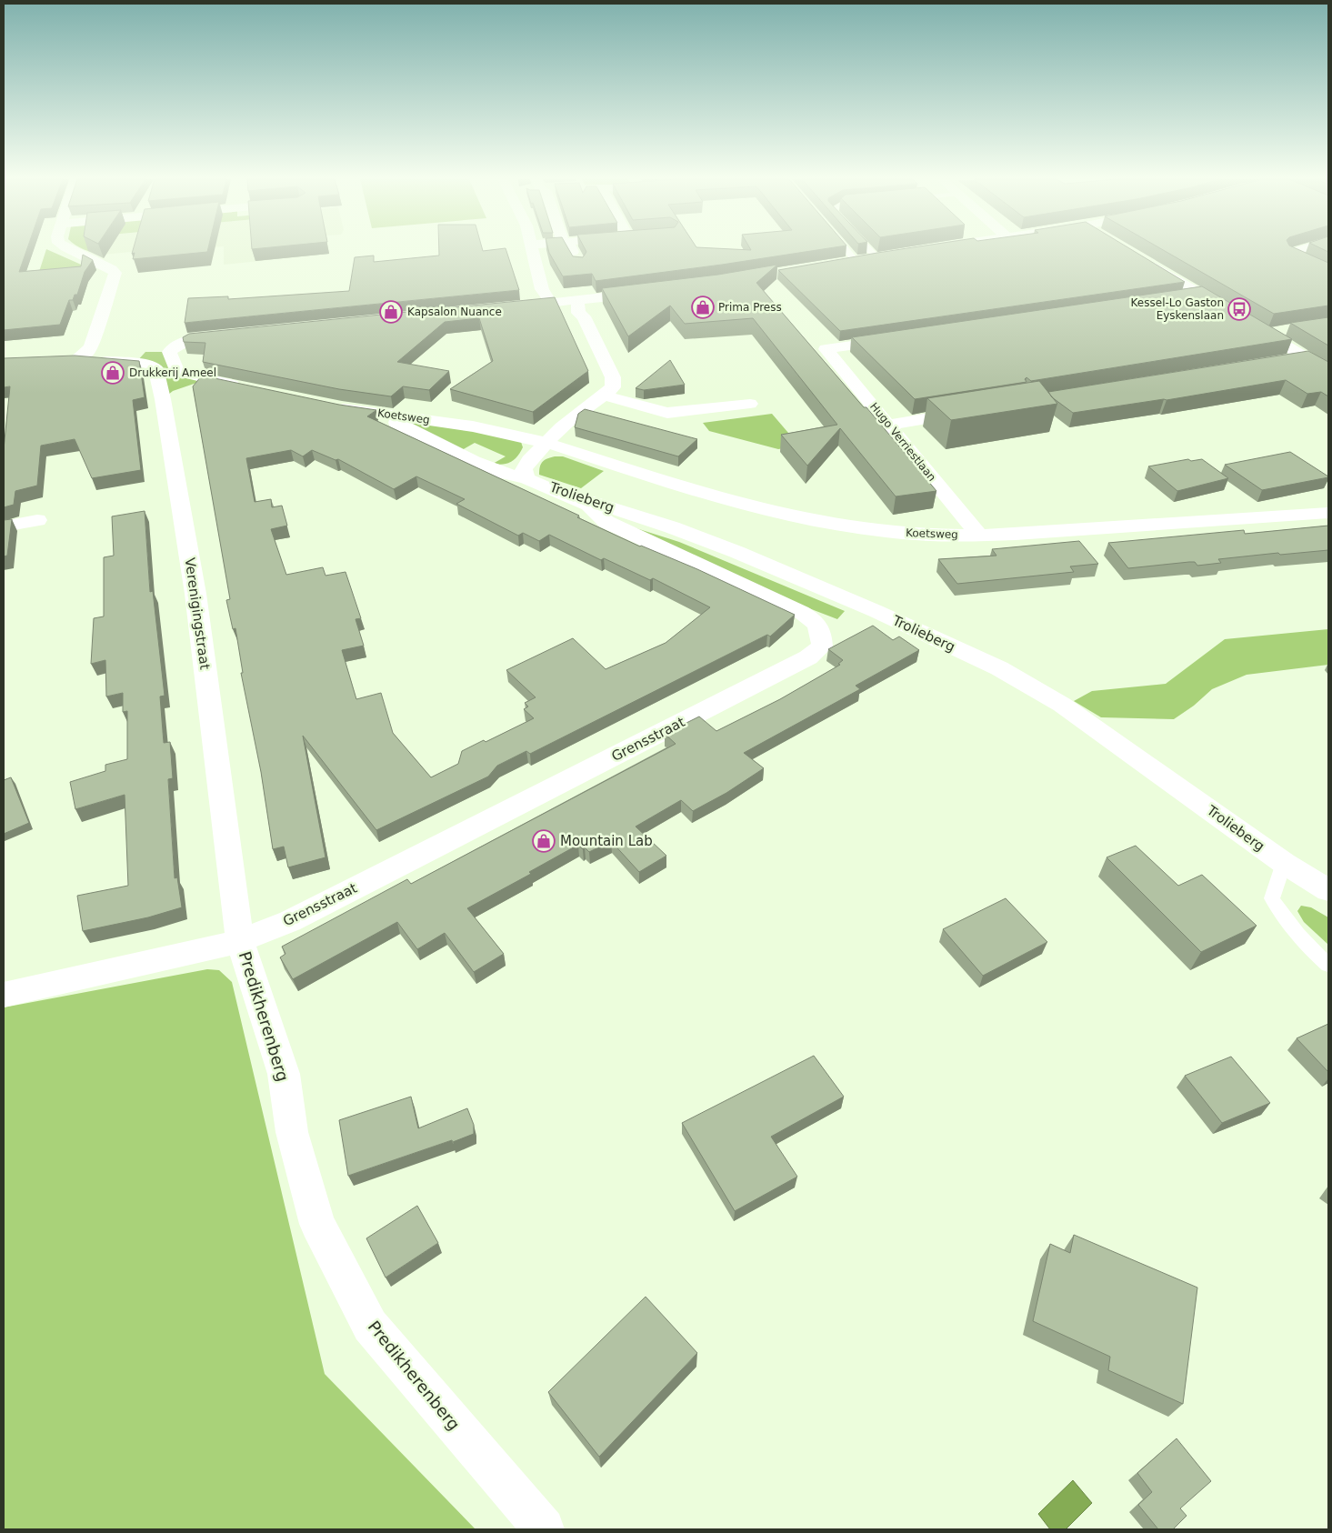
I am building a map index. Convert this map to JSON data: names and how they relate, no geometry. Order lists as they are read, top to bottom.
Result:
{
  "streets": {
    "street": [
      "Koetsweg",
      "Hugo Verriestlaan",
      "Trolieberg",
      "Verenigingstraat",
      "Grensstraat",
      "Predikherenberg"
    ]
  },
  "crossings": [
    ["Koetsweg", "Hugo Verriestlaan"],
    ["Koetsweg", "Grensstraat"],
    ["Trolieberg", "Grensstraat"],
    ["Verenigingstraat", "Grensstraat"],
    ["Verenigingstraat", "Predikherenberg"],
    ["Grensstraat", "Predikherenberg"]
  ],
  "places": {
    "shop": [
      "Prima Press",
      "Kapsalon Nuance",
      "Drukkerij Ameel",
      "Mountain Lab"
    ],
    "bus stop": ["Kessel-Lo Gaston Eyskenslaan"]
  }
}
